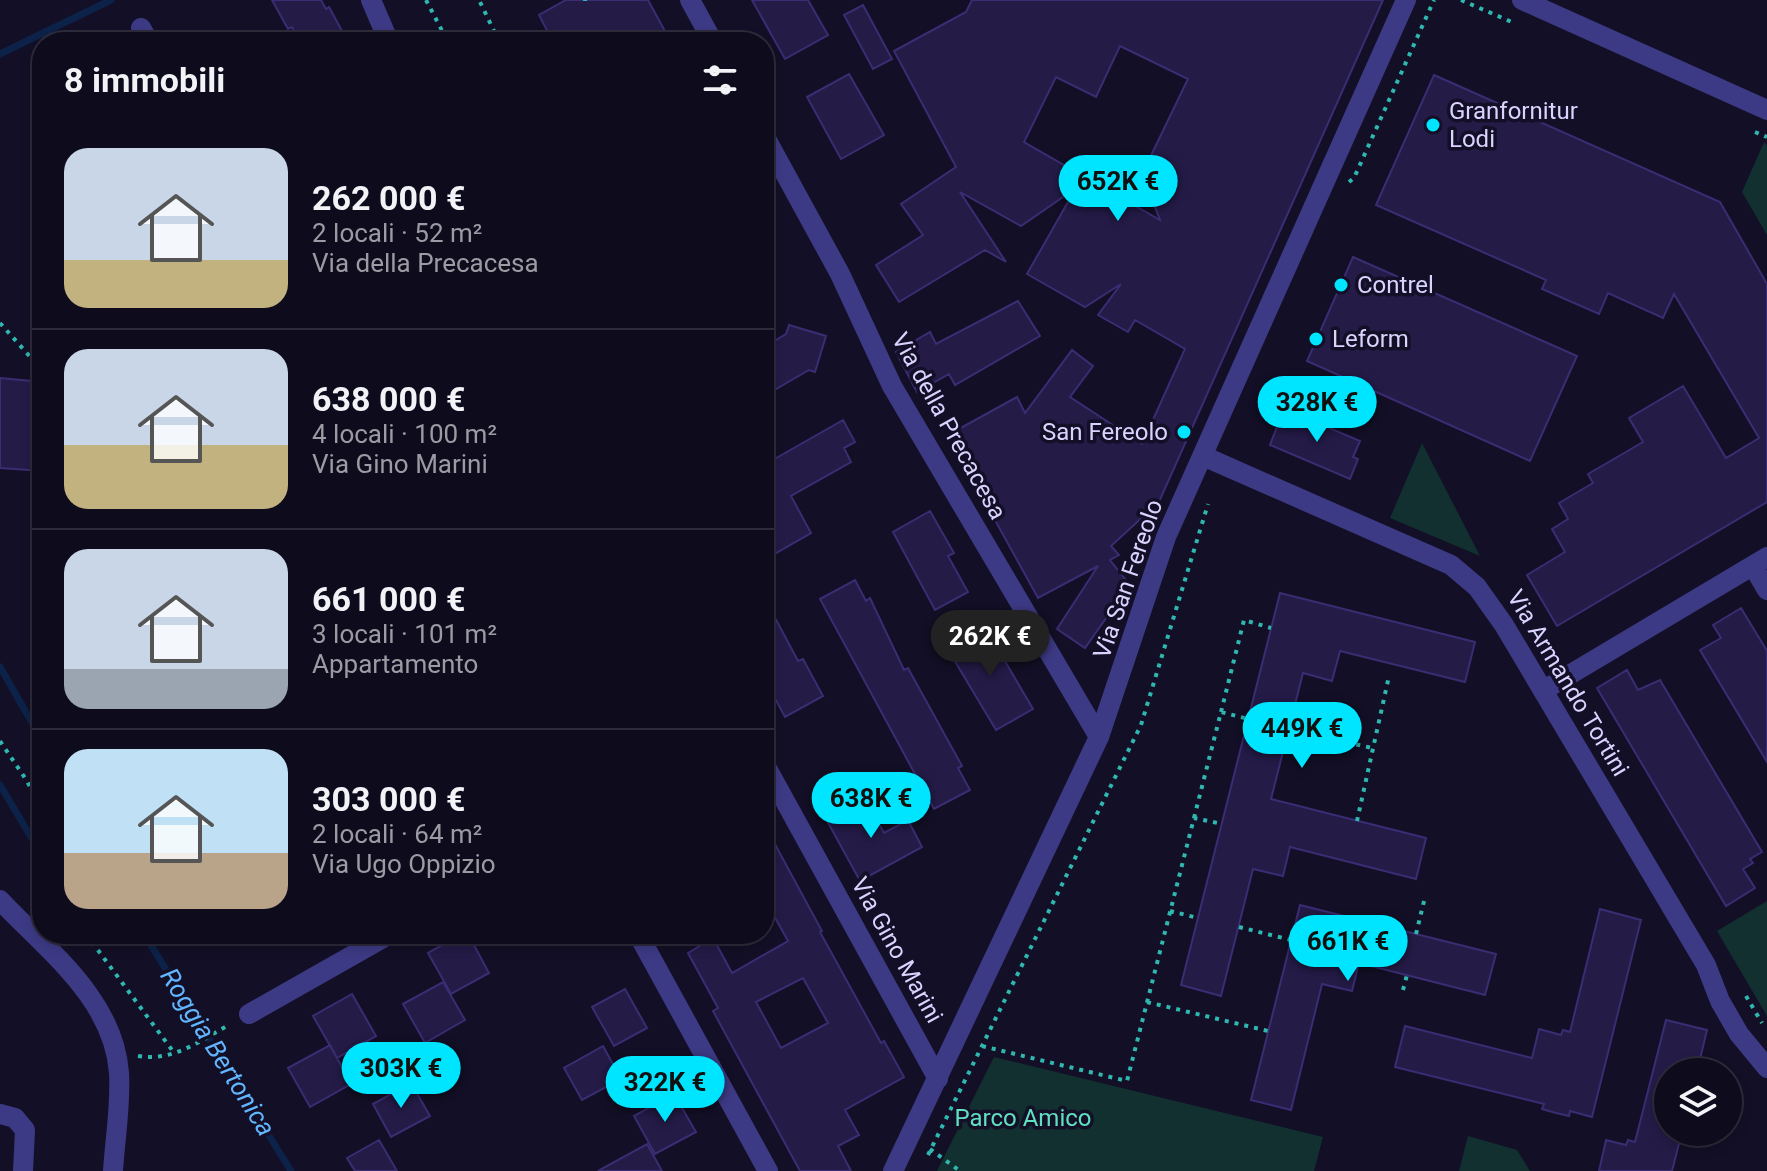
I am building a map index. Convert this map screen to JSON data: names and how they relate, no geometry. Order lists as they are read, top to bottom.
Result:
{
  "streets": {
    "street": [
      "Via della Precacesa",
      "Via San Fereolo",
      "Via Armando Tortini",
      "Via Gino Marini"
    ]
  },
  "crossings": [
    ["Via della Precacesa", "Via San Fereolo"],
    ["Via San Fereolo", "Via Armando Tortini"],
    ["Via San Fereolo", "Via Gino Marini"]
  ],
  "water": ["Roggia Bertonica"],
  "parks": ["Parco Amico"],
  "places": [
    "Granfornitur Lodi",
    "Contrel",
    "Leform",
    "San Fereolo"
  ],
  "page": {
    "heading": "8 immobili",
    "list": [
      {
        "name": "262 000 €",
        "note": "2 locali · 52 m² · Via della Precacesa"
      },
      {
        "name": "638 000 €",
        "note": "4 locali · 100 m² · Via Gino Marini"
      },
      {
        "name": "661 000 €",
        "note": "3 locali · 101 m² · Appartamento"
      },
      {
        "name": "303 000 €",
        "note": "2 locali · 64 m² · Via Ugo Oppizio"
      }
    ],
    "price": [
      "652K €",
      "328K €",
      "262K €",
      "449K €",
      "638K €",
      "661K €",
      "303K €",
      "322K €"
    ]
  }
}
